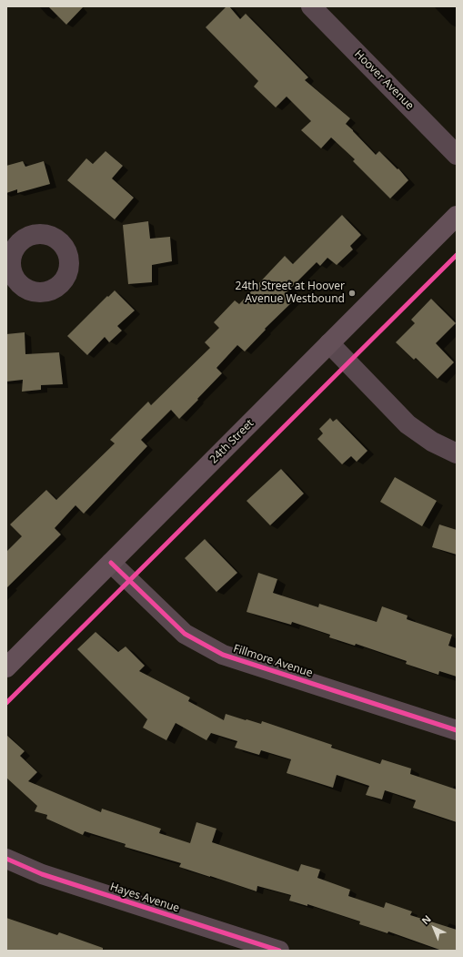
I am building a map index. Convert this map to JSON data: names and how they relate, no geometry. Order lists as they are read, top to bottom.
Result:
{
  "streets": {
    "main road": ["24th Street"],
    "street": ["Hoover Avenue", "Fillmore Avenue", "Hayes Avenue"]
  },
  "crossings": [
    ["24th Street", "Fillmore Avenue"]
  ],
  "places": ["24th Street at Hoover Avenue Westbound"],
  "north": "top left"
}
